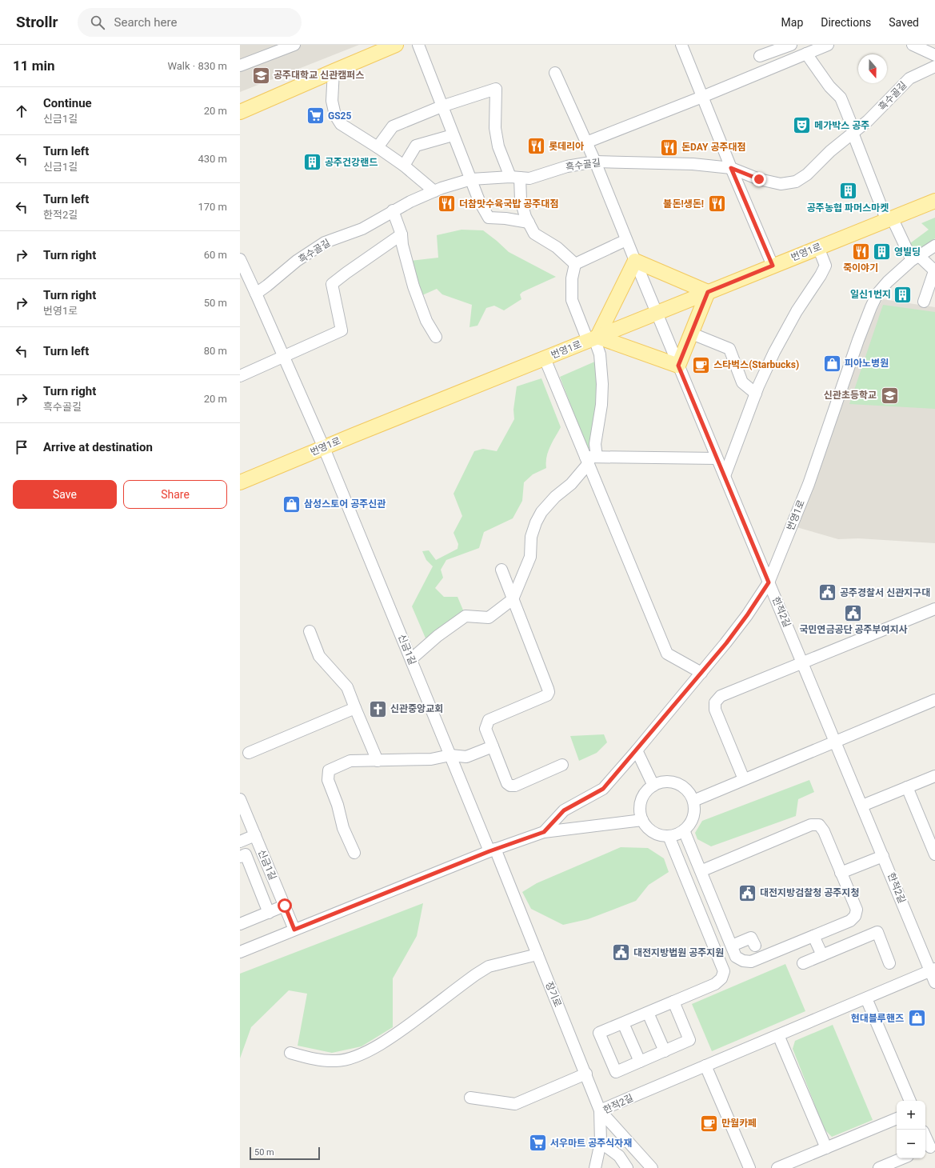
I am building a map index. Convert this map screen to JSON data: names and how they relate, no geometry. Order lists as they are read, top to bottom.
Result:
{
  "streets": {
    "main road": ["번영1로"],
    "street": [
      "흑수골길",
      "한적2길",
      "신금1길",
      "장기로"
    ]
  },
  "crossings": [
    ["흑수골길", "한적2길"],
    ["흑수골길", "신금1길"],
    ["번영1로", "한적2길"],
    ["번영1로", "신금1길"],
    ["한적2길", "장기로"],
    ["신금1길", "장기로"]
  ],
  "places": {
    "school or university": ["공주대학교 신관캠퍼스", "신관초등학교"],
    "supermarket": ["GS25", "서우마트 공주식자재"],
    "theatre": ["메가박스 공주"],
    "restaurant": [
      "롯데리아",
      "돈DAY 공주대점",
      "더참맛수육국밥 공주대점",
      "불돈!생돈!",
      "죽이야기"
    ],
    "building": [
      "공주건강랜드",
      "공주농협 파머스마켓",
      "영빌딩",
      "일신1번지"
    ],
    "shop": ["피아노병원", "삼성스토어 공주신관", "현대블루핸즈"],
    "cafe": ["스타벅스(Starbucks)", "만월카페"],
    "public building": [
      "공주경찰서 신관지구대",
      "국민연금공단 공주부여지사",
      "대전지방검찰청 공주지청",
      "대전지방법원 공주지원"
    ],
    "church": ["신관중앙교회"]
  },
  "scale_bar": "50 m",
  "north": "bottom",
  "page": {
    "header": "Strollr",
    "search": "Search here",
    "nav": ["Map", "Directions", "Saved"],
    "heading": ["11 min", "Walk · 830 m"],
    "list": [
      ["Continue", "신금1길", "20 m"],
      ["Turn left", "신금1길", "430 m"],
      ["Turn left", "한적2길", "170 m"],
      ["Turn right", "60 m"],
      ["Turn right", "번영1로", "50 m"],
      ["Turn left", "80 m"],
      ["Turn right", "흑수골길", "20 m"],
      "Arrive at destination"
    ],
    "buttons": ["Save", "Share"],
    "map_buttons": ["+", "−"],
    "scale": "50 m"
  }
}
